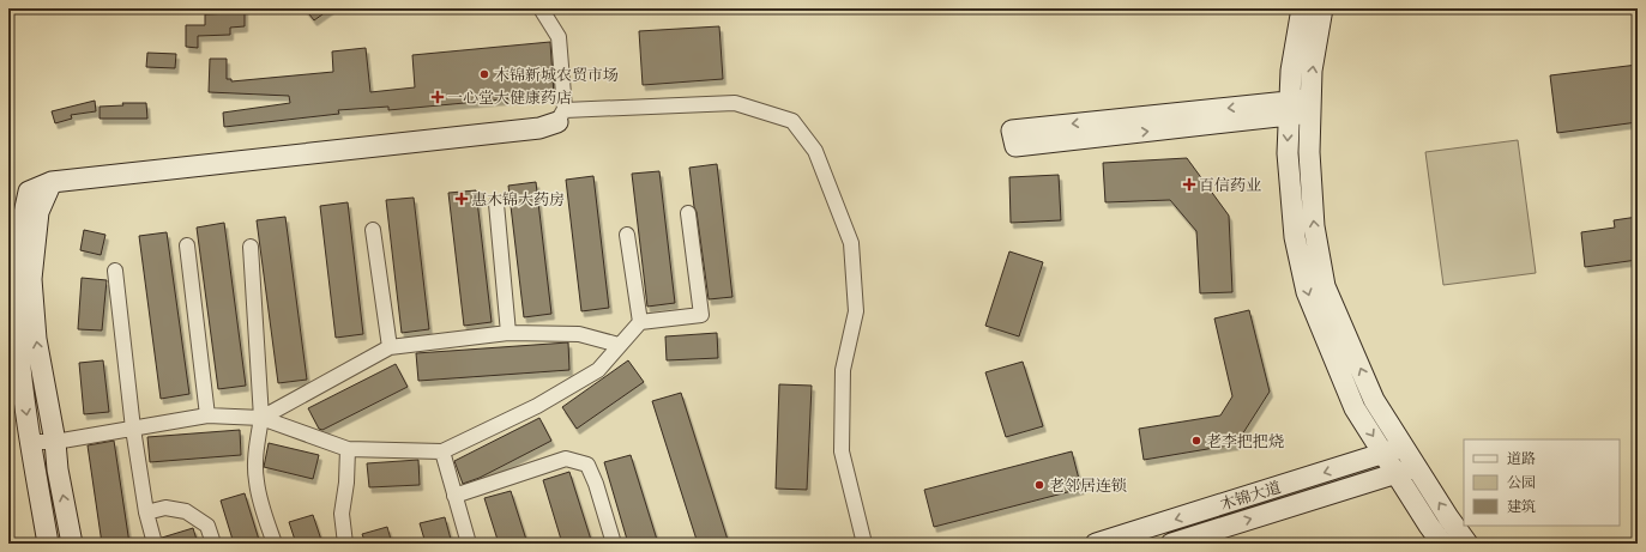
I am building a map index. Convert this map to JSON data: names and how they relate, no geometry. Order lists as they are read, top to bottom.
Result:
{
  "streets": {
    "street": ["木锦大道"]
  },
  "places": {
    "other": ["木锦新城农贸市场", "老李把把烧", "老邻居连锁"],
    "health": ["一心堂大健康药店", "百信药业", "惠木锦大药房"]
  },
  "legend": ["道路", "公园", "建筑"]
}
